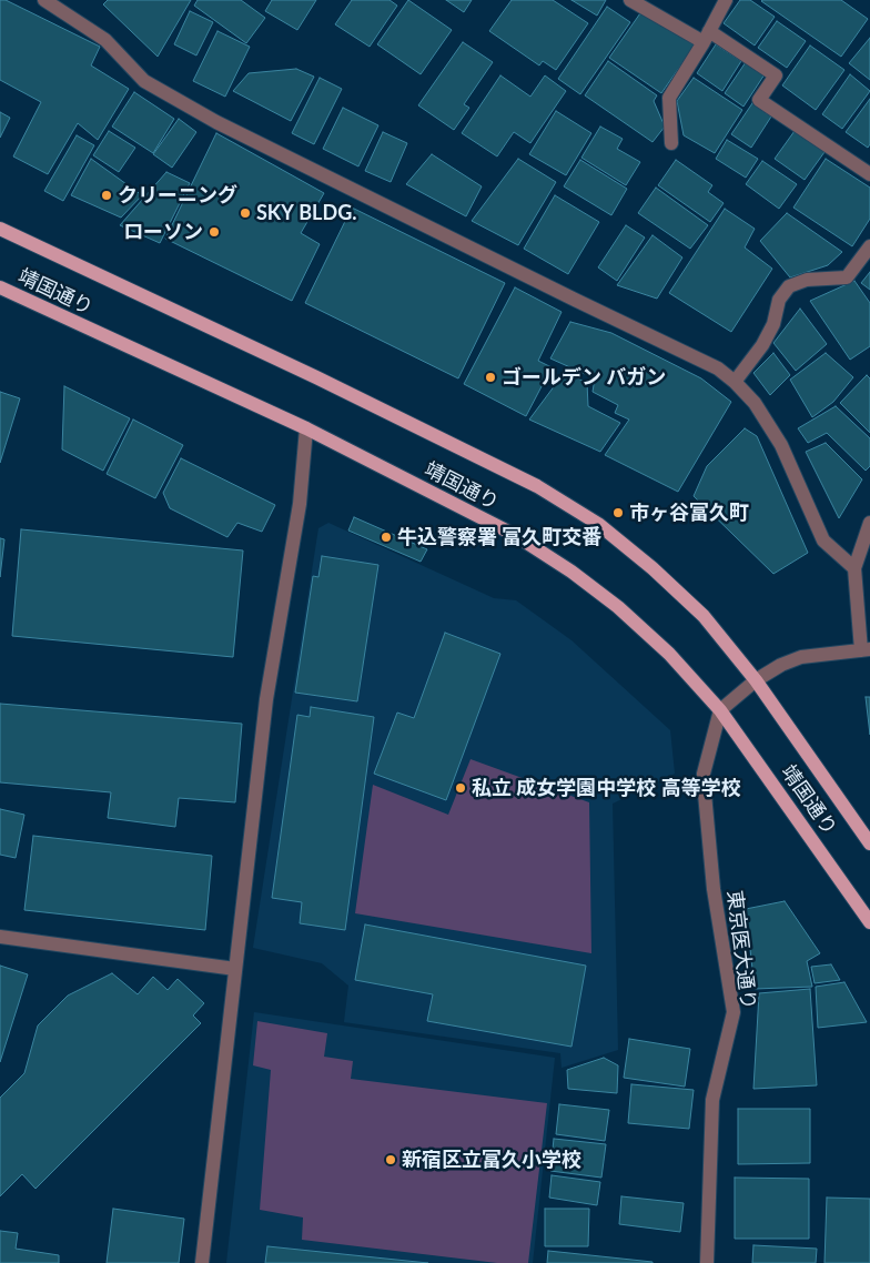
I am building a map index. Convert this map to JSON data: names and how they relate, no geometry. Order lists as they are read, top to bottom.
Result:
{
  "streets": {
    "main road": ["靖国通り"],
    "street": ["東京医大通り"]
  },
  "crossings": [
    ["靖国通り", "東京医大通り"]
  ],
  "places": [
    "クリーニング",
    "SKY BLDG.",
    "ローソン",
    "ゴールデン バガン",
    "市ヶ谷富久町",
    "牛込警察署 富久町交番",
    "私立 成女学園中学校 高等学校",
    "新宿区立富久小学校"
  ]
}
